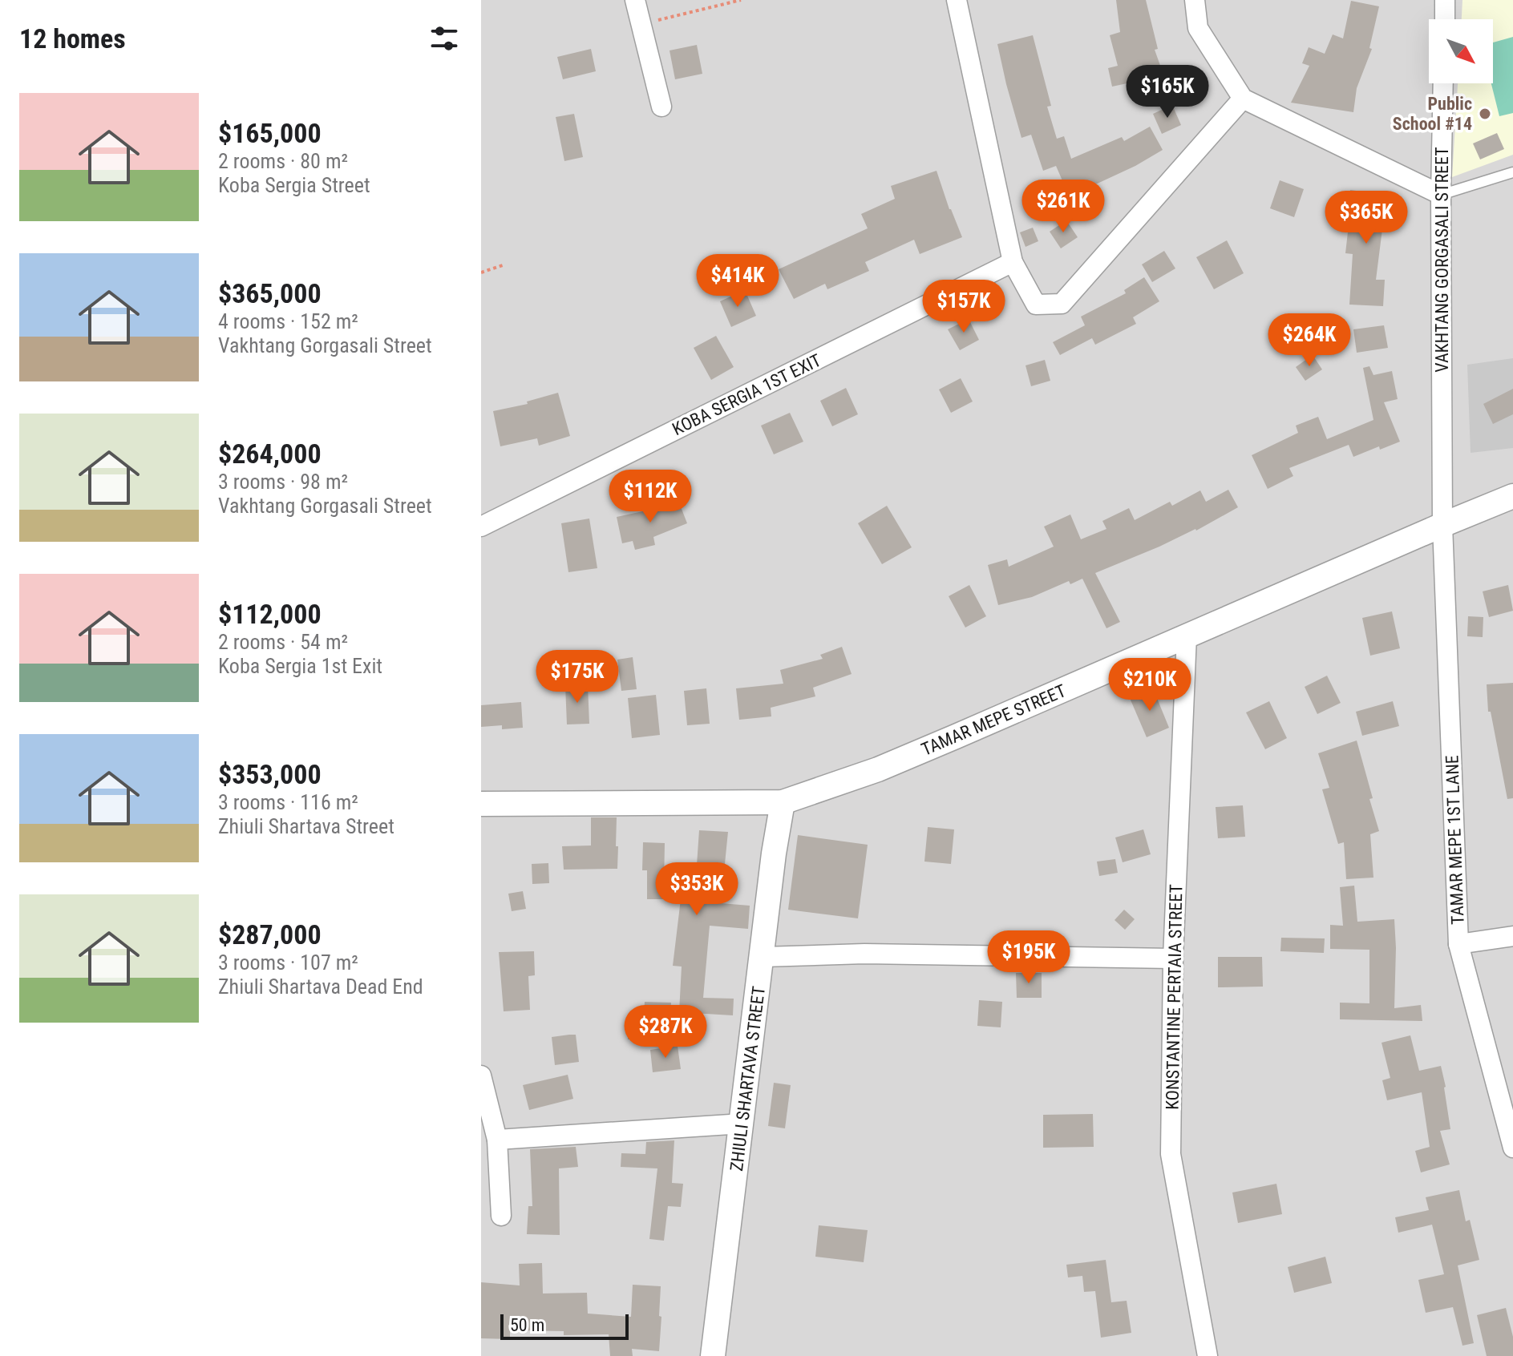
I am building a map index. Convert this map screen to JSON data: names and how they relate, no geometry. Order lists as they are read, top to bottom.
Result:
{
  "streets": {
    "street": [
      "VAKHTANG GORGASALI STREET",
      "KOBA SERGIA 1ST EXIT",
      "TAMAR MEPE STREET",
      "TAMAR MEPE 1ST LANE",
      "KONSTANTINE PERTAIA STREET",
      "ZHIULI SHARTAVA STREET"
    ]
  },
  "crossings": [
    ["VAKHTANG GORGASALI STREET", "TAMAR MEPE STREET"],
    ["VAKHTANG GORGASALI STREET", "TAMAR MEPE 1ST LANE"],
    ["TAMAR MEPE STREET", "TAMAR MEPE 1ST LANE"],
    ["TAMAR MEPE STREET", "KONSTANTINE PERTAIA STREET"],
    ["TAMAR MEPE STREET", "ZHIULI SHARTAVA STREET"]
  ],
  "places": ["Public School #14"],
  "scale_bar": "50 m",
  "north": "bottom right",
  "page": {
    "heading": "12 homes",
    "price": [
      "$165K",
      "$261K",
      "$365K",
      "$414K",
      "$157K",
      "$264K",
      "$112K",
      "$175K",
      "$210K",
      "$353K",
      "$195K",
      "$287K"
    ],
    "list": [
      {
        "name": "$165,000",
        "note": "2 rooms · 80 m² · Koba Sergia Street"
      },
      {
        "name": "$365,000",
        "note": "4 rooms · 152 m² · Vakhtang Gorgasali Street"
      },
      {
        "name": "$264,000",
        "note": "3 rooms · 98 m² · Vakhtang Gorgasali Street"
      },
      {
        "name": "$112,000",
        "note": "2 rooms · 54 m² · Koba Sergia 1st Exit"
      },
      {
        "name": "$353,000",
        "note": "3 rooms · 116 m² · Zhiuli Shartava Street"
      },
      {
        "name": "$287,000",
        "note": "3 rooms · 107 m² · Zhiuli Shartava Dead End"
      }
    ],
    "scale": "50 m"
  }
}
